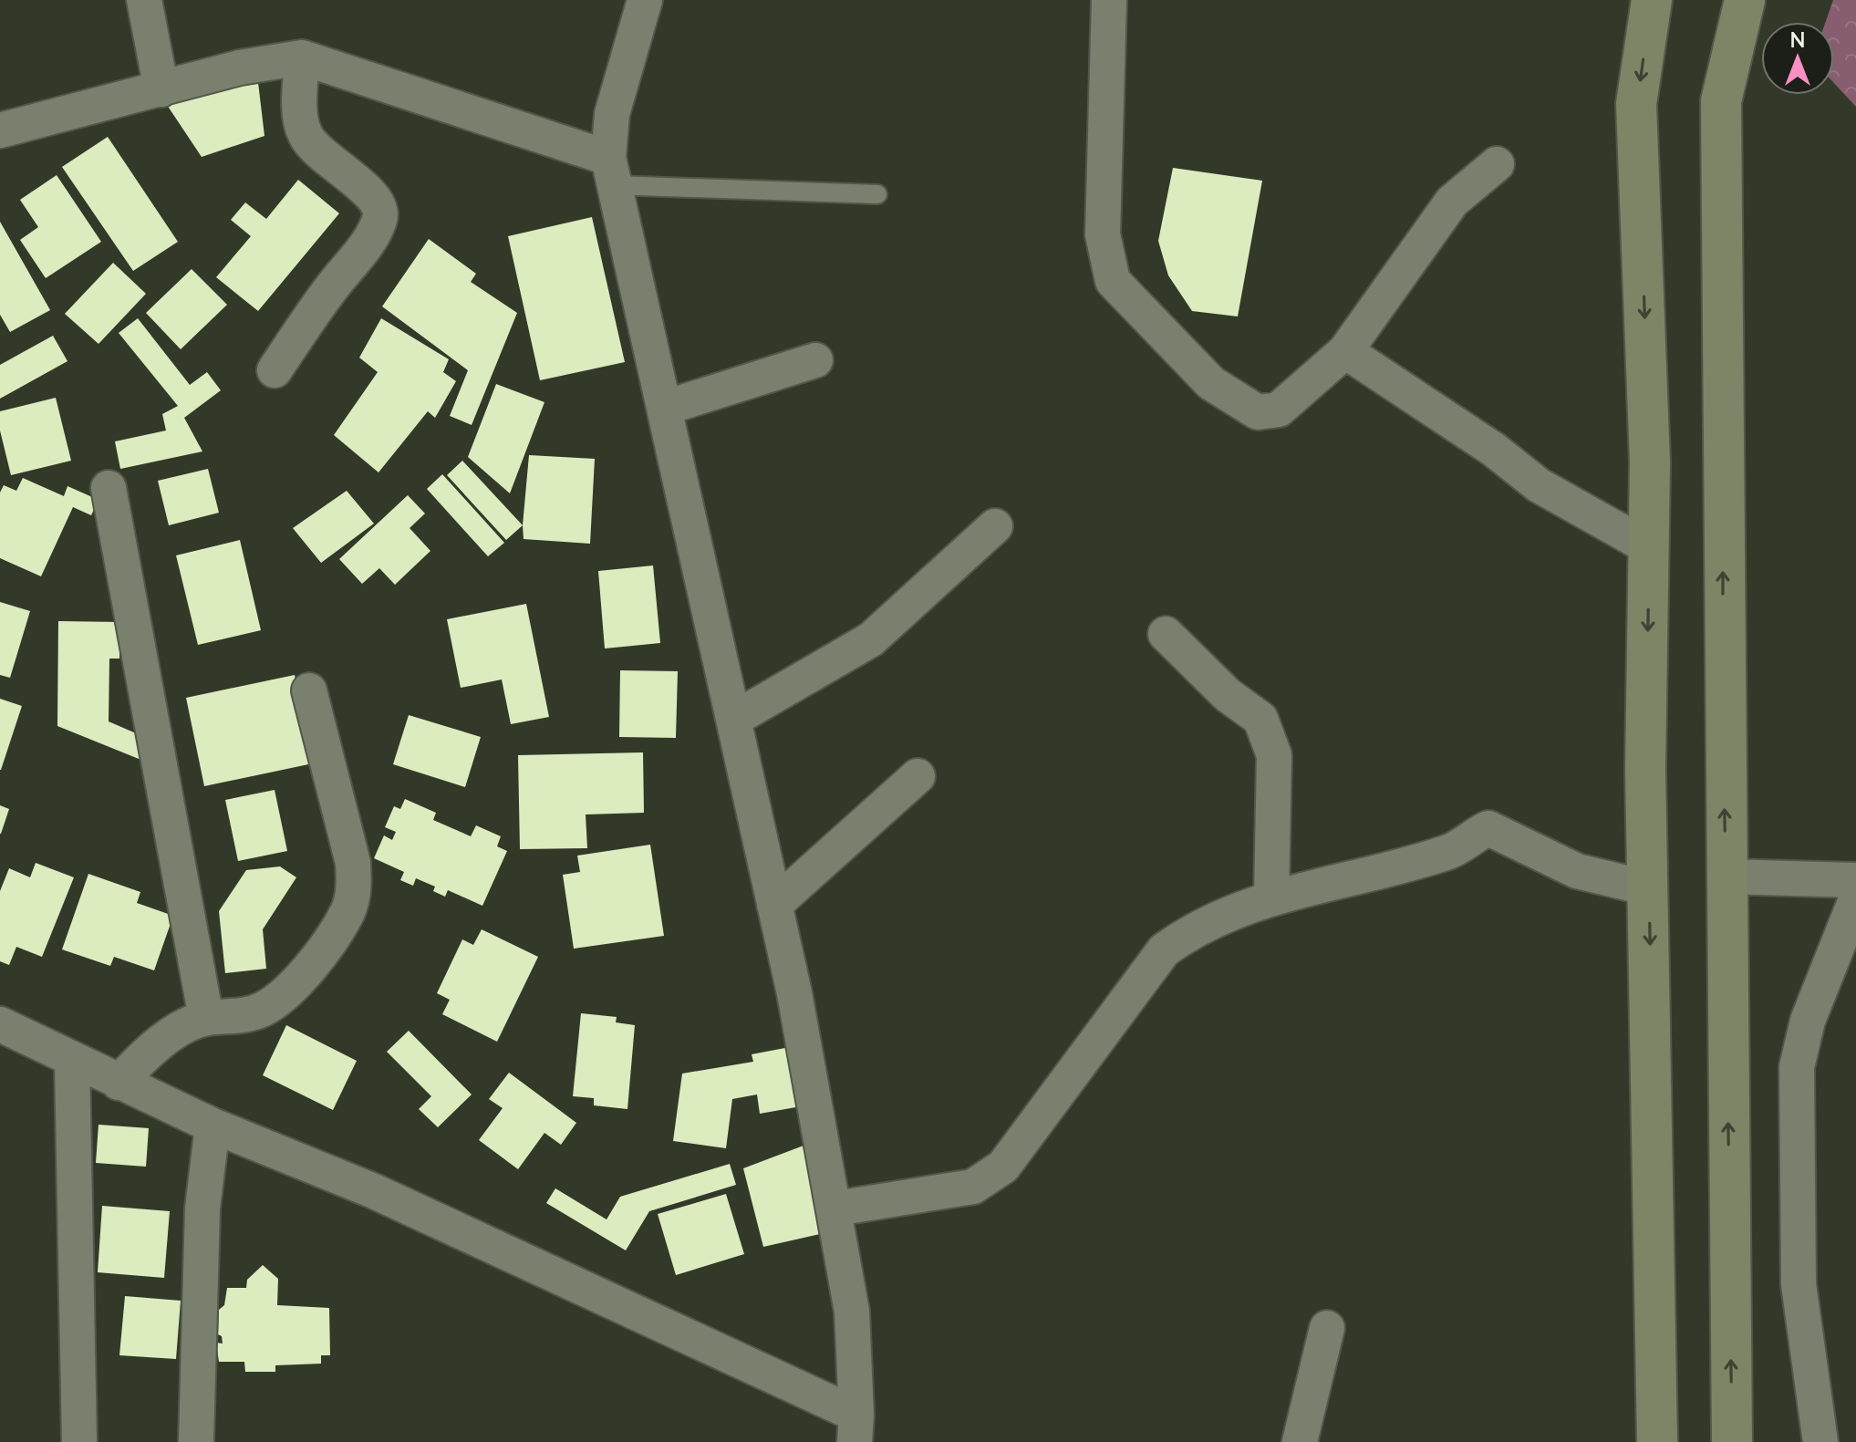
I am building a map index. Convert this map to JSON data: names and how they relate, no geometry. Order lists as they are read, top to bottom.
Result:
{
  "north": "top"
}
